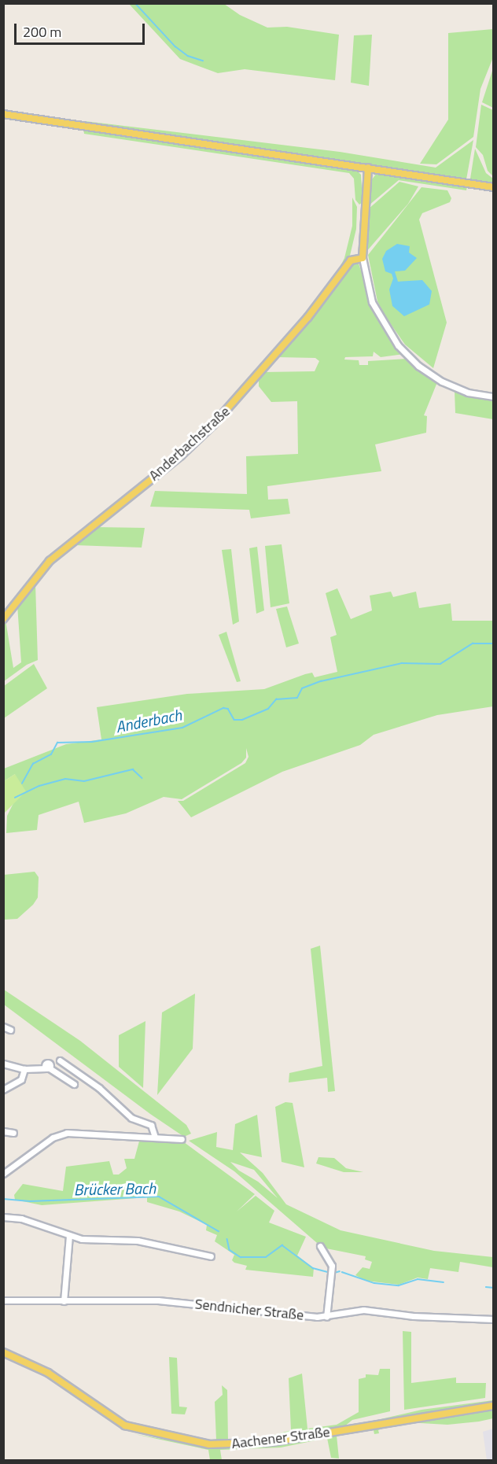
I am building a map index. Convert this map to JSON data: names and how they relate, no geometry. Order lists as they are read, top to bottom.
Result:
{
  "streets": {
    "main road": ["Anderbachstraße", "Aachener Straße"],
    "street": ["Sendnicher Straße"]
  },
  "water": ["Anderbach", "Brücker Bach"],
  "scale_bar": "200 m"
}
